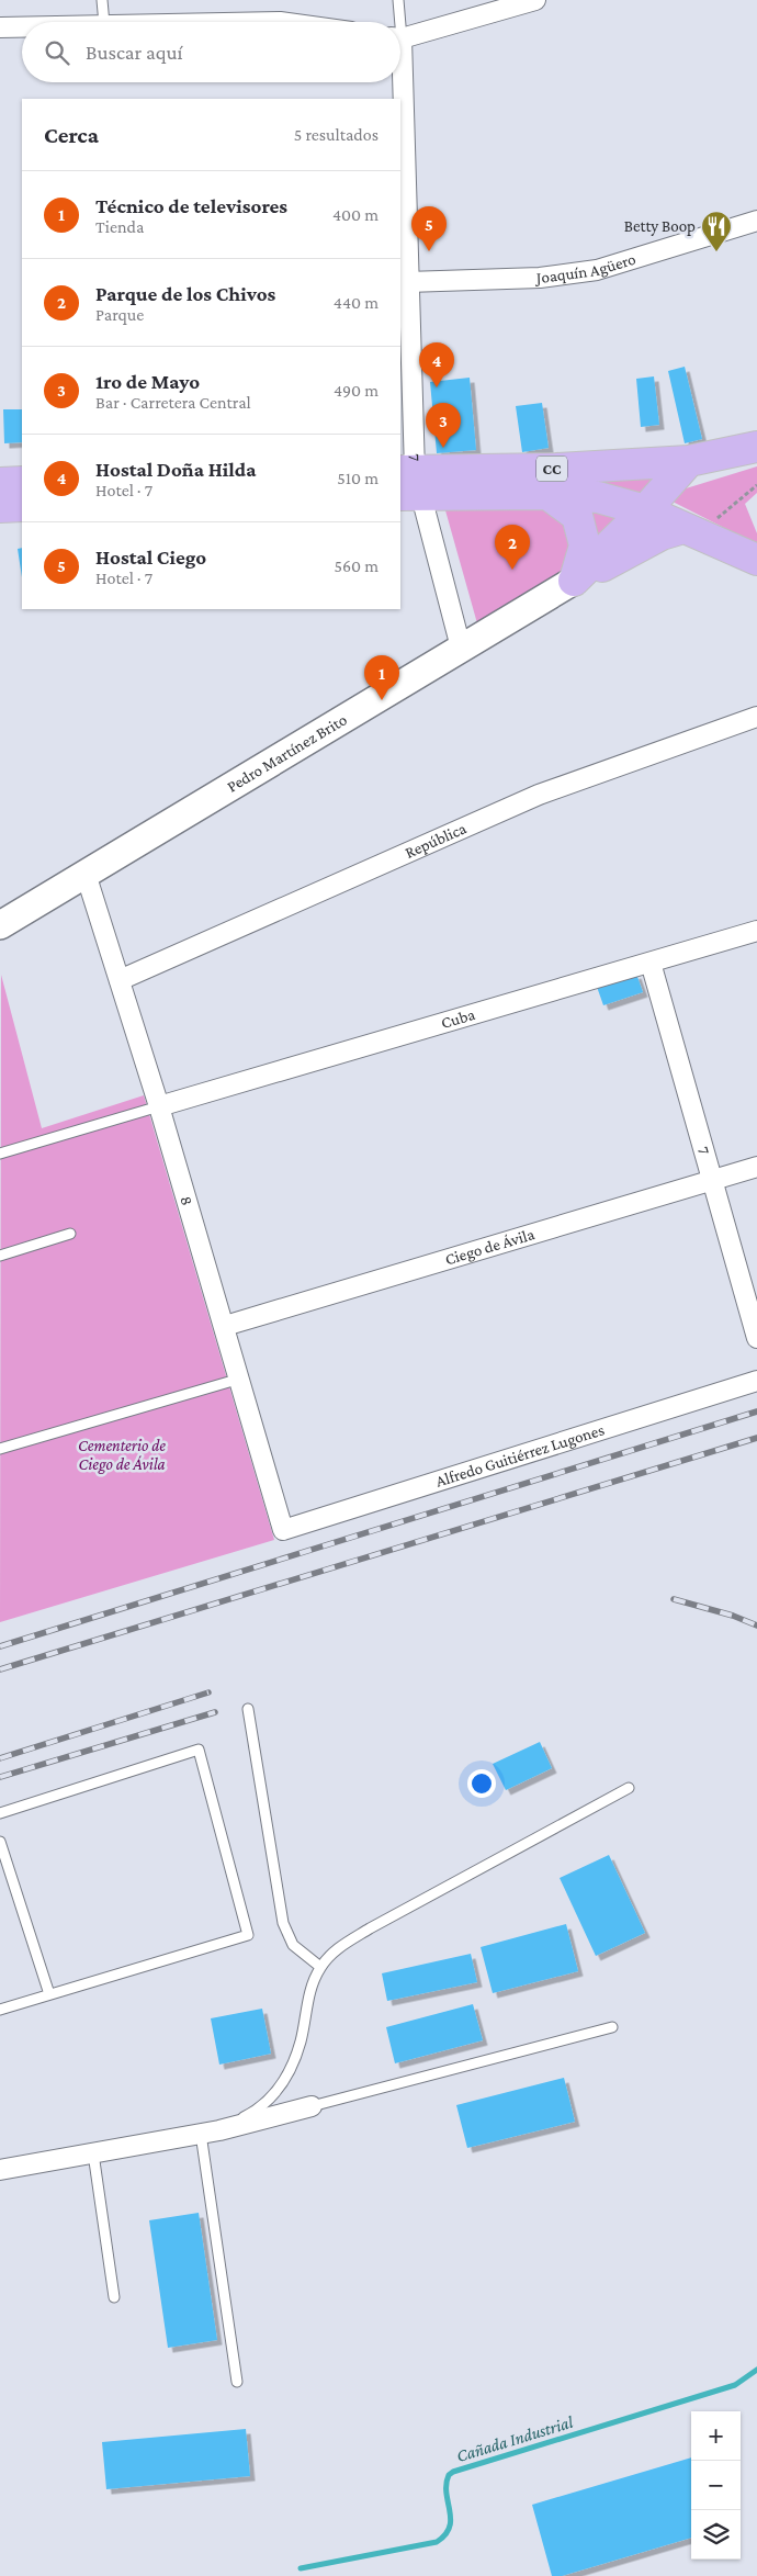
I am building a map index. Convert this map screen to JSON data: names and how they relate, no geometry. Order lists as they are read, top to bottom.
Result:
{
  "streets": {
    "main road": ["CC"],
    "street": [
      "Joaquín Agüero",
      "7",
      "Pedro Martínez Brito",
      "República",
      "Cuba",
      "8",
      "Ciego de Ávila",
      "Alfredo Guitiérrez Lugones"
    ]
  },
  "crossings": [
    ["Joaquín Agüero", "7"],
    ["7", "CC"],
    ["7", "Pedro Martínez Brito"],
    ["7", "Cuba"],
    ["7", "Ciego de Ávila"],
    ["Pedro Martínez Brito", "8"],
    ["República", "8"],
    ["Cuba", "8"],
    ["8", "Ciego de Ávila"],
    ["8", "Alfredo Guitiérrez Lugones"]
  ],
  "water": ["Cañada Industrial"],
  "parks": ["Cementerio de Ciego de Ávila"],
  "places": {
    "restaurant": ["Betty Boop"]
  },
  "page": {
    "search": "Buscar aquí",
    "heading": ["Cerca", "5 resultados"],
    "list": [
      {
        "mark": "1",
        "name": "Técnico de televisores",
        "note": "Tienda",
        "value": "400 m"
      },
      {
        "mark": "2",
        "name": "Parque de los Chivos",
        "note": "Parque",
        "value": "440 m"
      },
      {
        "mark": "3",
        "name": "1ro de Mayo",
        "note": "Bar · Carretera Central",
        "value": "490 m"
      },
      {
        "mark": "4",
        "name": "Hostal Doña Hilda",
        "note": "Hotel · 7",
        "value": "510 m"
      },
      {
        "mark": "5",
        "name": "Hostal Ciego",
        "note": "Hotel · 7",
        "value": "560 m"
      }
    ],
    "pins": [
      "5",
      "4",
      "3",
      "2",
      "1"
    ],
    "map_buttons": ["+", "−"]
  }
}
